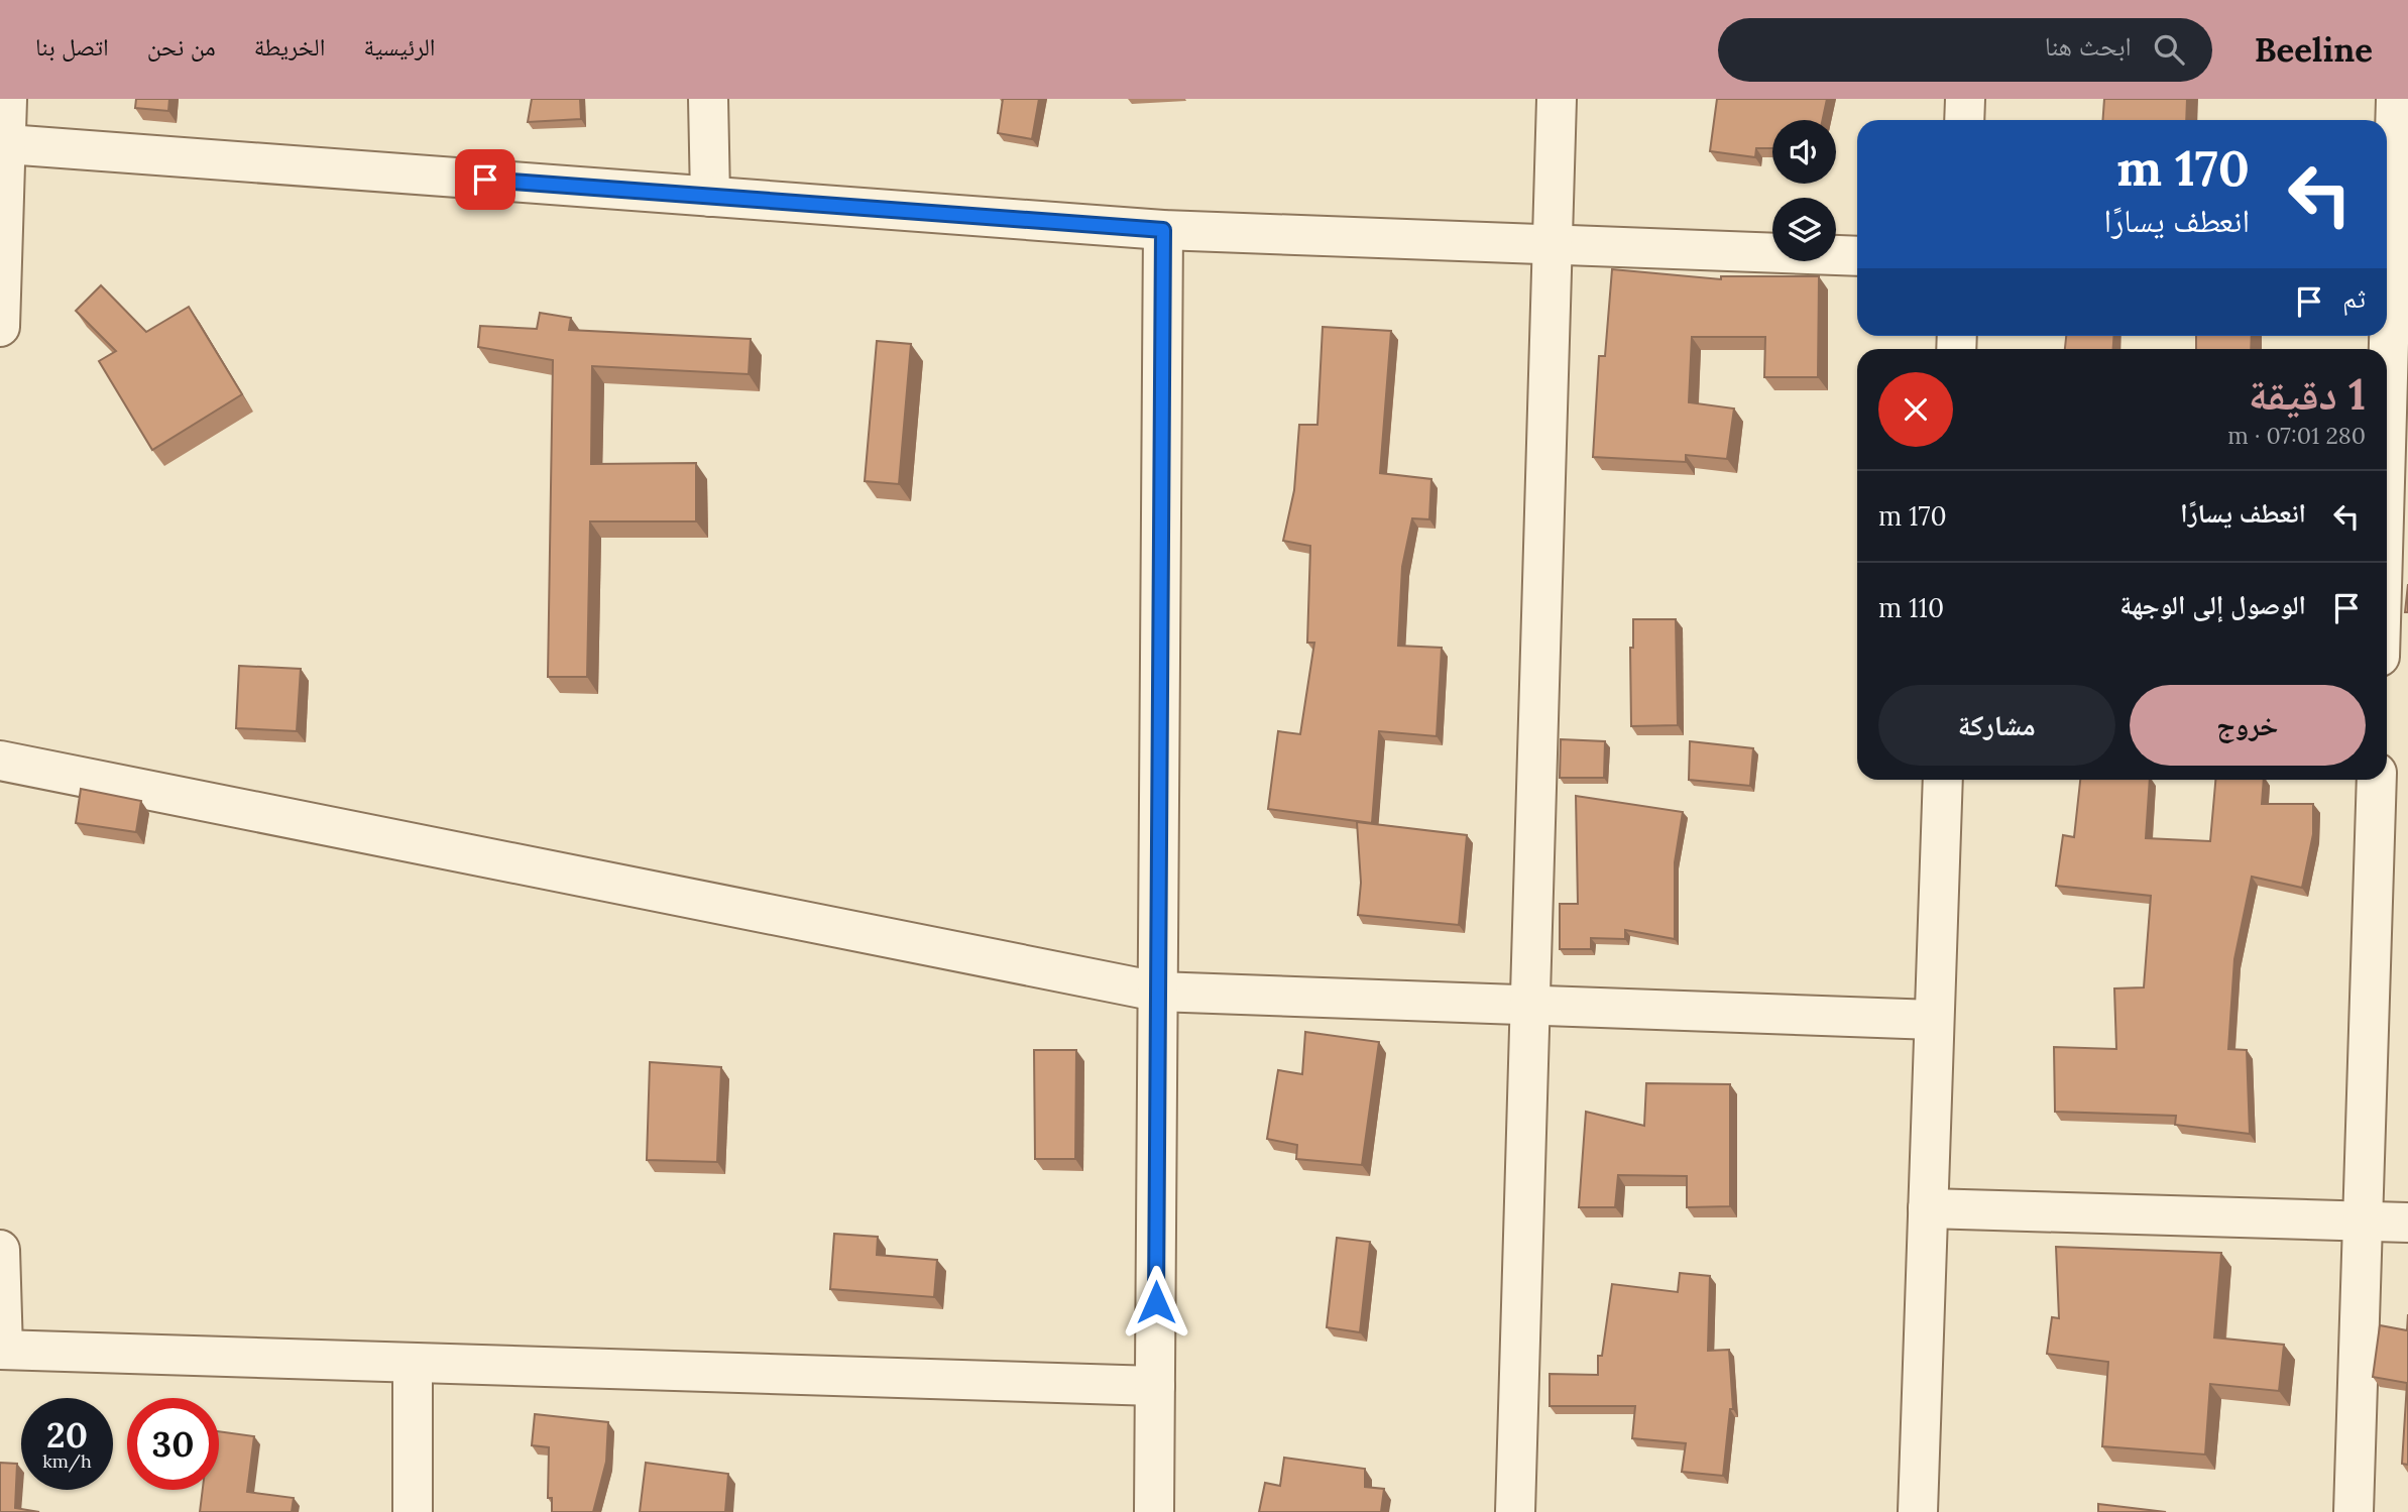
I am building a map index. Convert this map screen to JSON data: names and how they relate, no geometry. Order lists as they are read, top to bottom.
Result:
{
  "page": {
    "header": "Beeline",
    "search": "ابحث هنا",
    "nav": [
      "الرئيسية",
      "الخريطة",
      "من نحن",
      "اتصل بنا"
    ],
    "turn": ["170 m", "انعطف يسارًا"],
    "then": "ثم",
    "heading": ["1 دقيقة", "280 m · 07:01"],
    "list": [
      {
        "name": "انعطف يسارًا",
        "value": "170 m"
      },
      {
        "name": "الوصول إلى الوجهة",
        "value": "110 m"
      }
    ],
    "buttons": ["خروج", "مشاركة"],
    "speed": "20 km/h",
    "limit": "30"
  }
}
